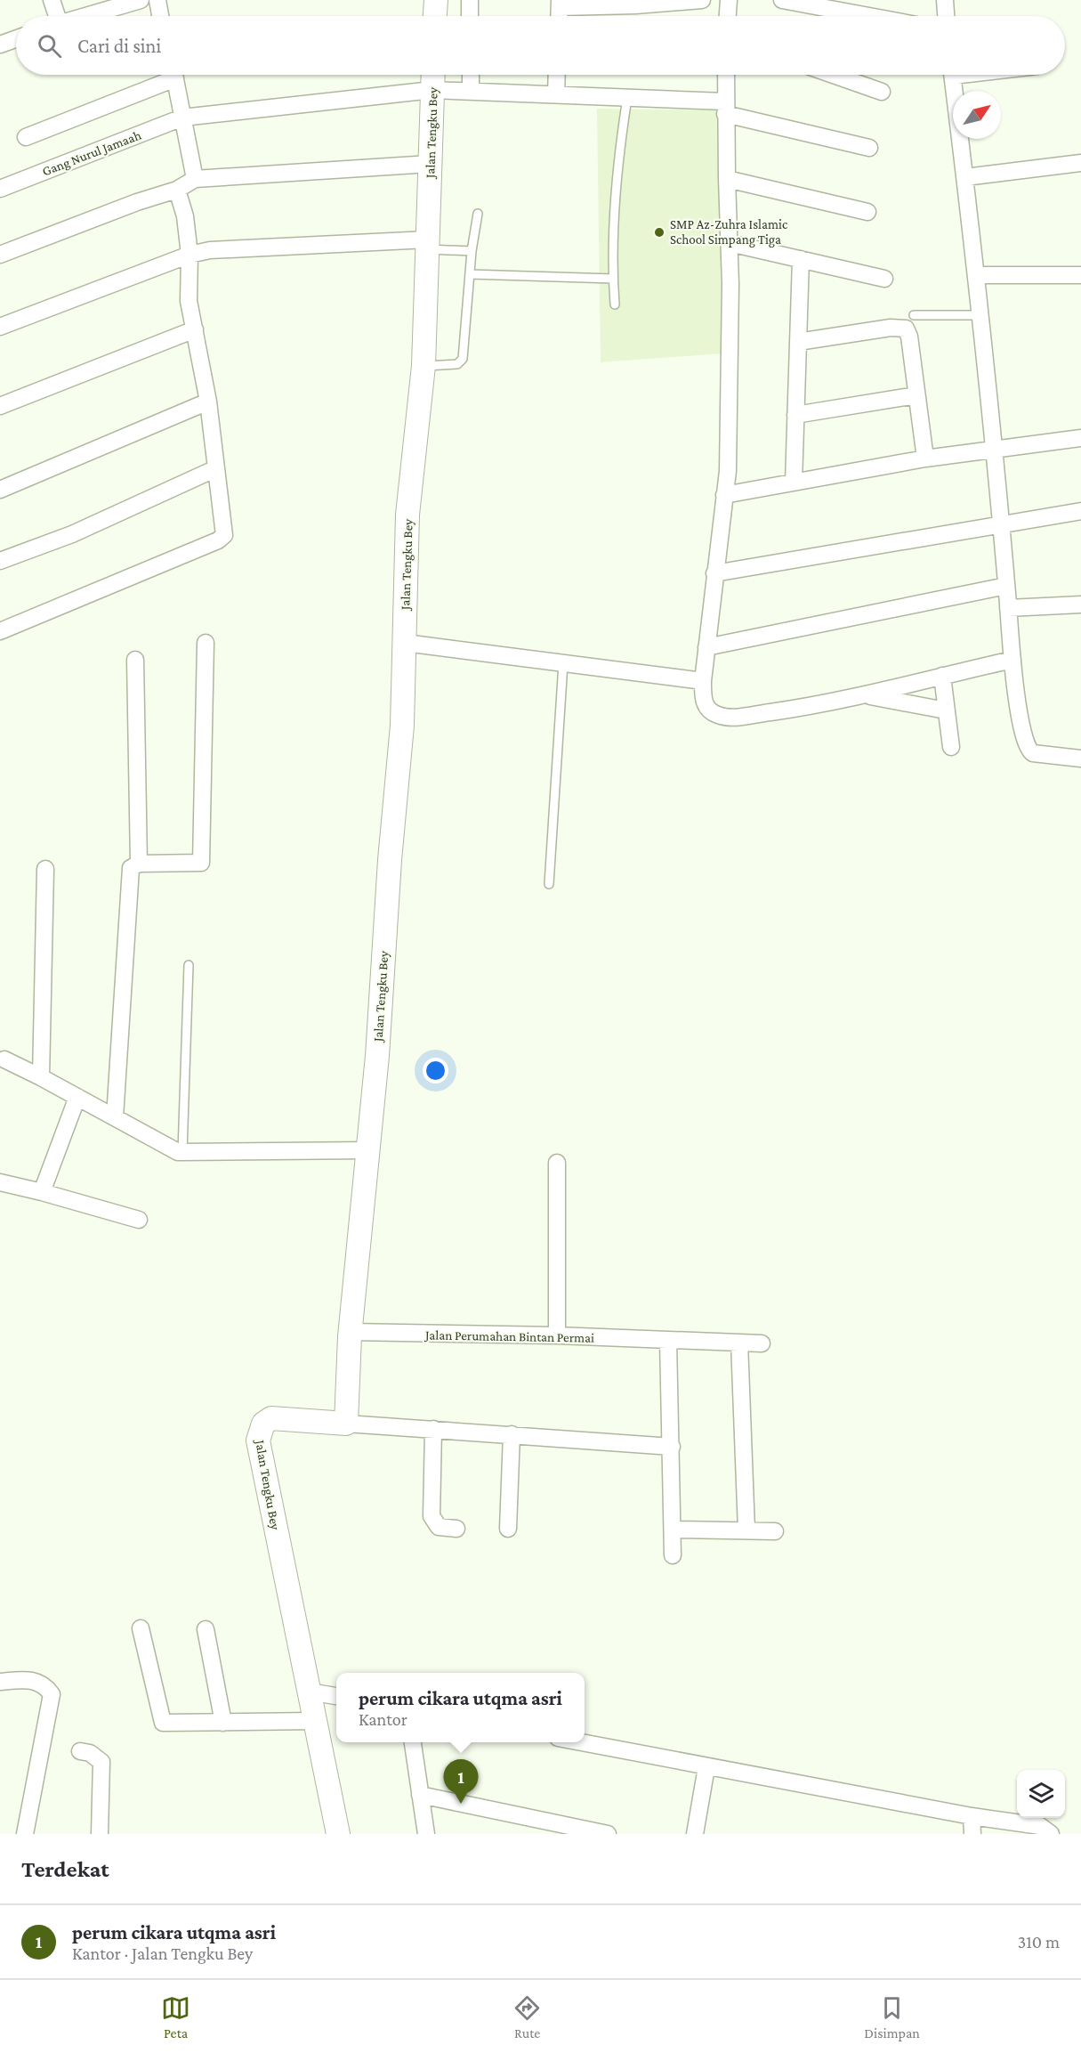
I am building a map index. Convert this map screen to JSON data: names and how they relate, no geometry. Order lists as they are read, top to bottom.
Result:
{
  "streets": {
    "main road": ["Jalan Tengku Bey"],
    "street": ["Gang Nurul Jamaah", "Jalan Perumahan Bintan Permai"]
  },
  "crossings": [
    ["Jalan Tengku Bey", "Gang Nurul Jamaah"],
    ["Jalan Tengku Bey", "Jalan Perumahan Bintan Permai"]
  ],
  "places": ["SMP Az-Zuhra Islamic School Simpang Tiga"],
  "north": "top right",
  "page": {
    "search": "Cari di sini",
    "popup": ["perum cikara utqma asri", "Kantor"],
    "pins": "1",
    "heading": "Terdekat",
    "list": [
      {
        "mark": "1",
        "name": "perum cikara utqma asri",
        "note": "Kantor · Jalan Tengku Bey",
        "value": "310 m"
      }
    ],
    "nav": ["Peta", "Rute", "Disimpan"]
  }
}
